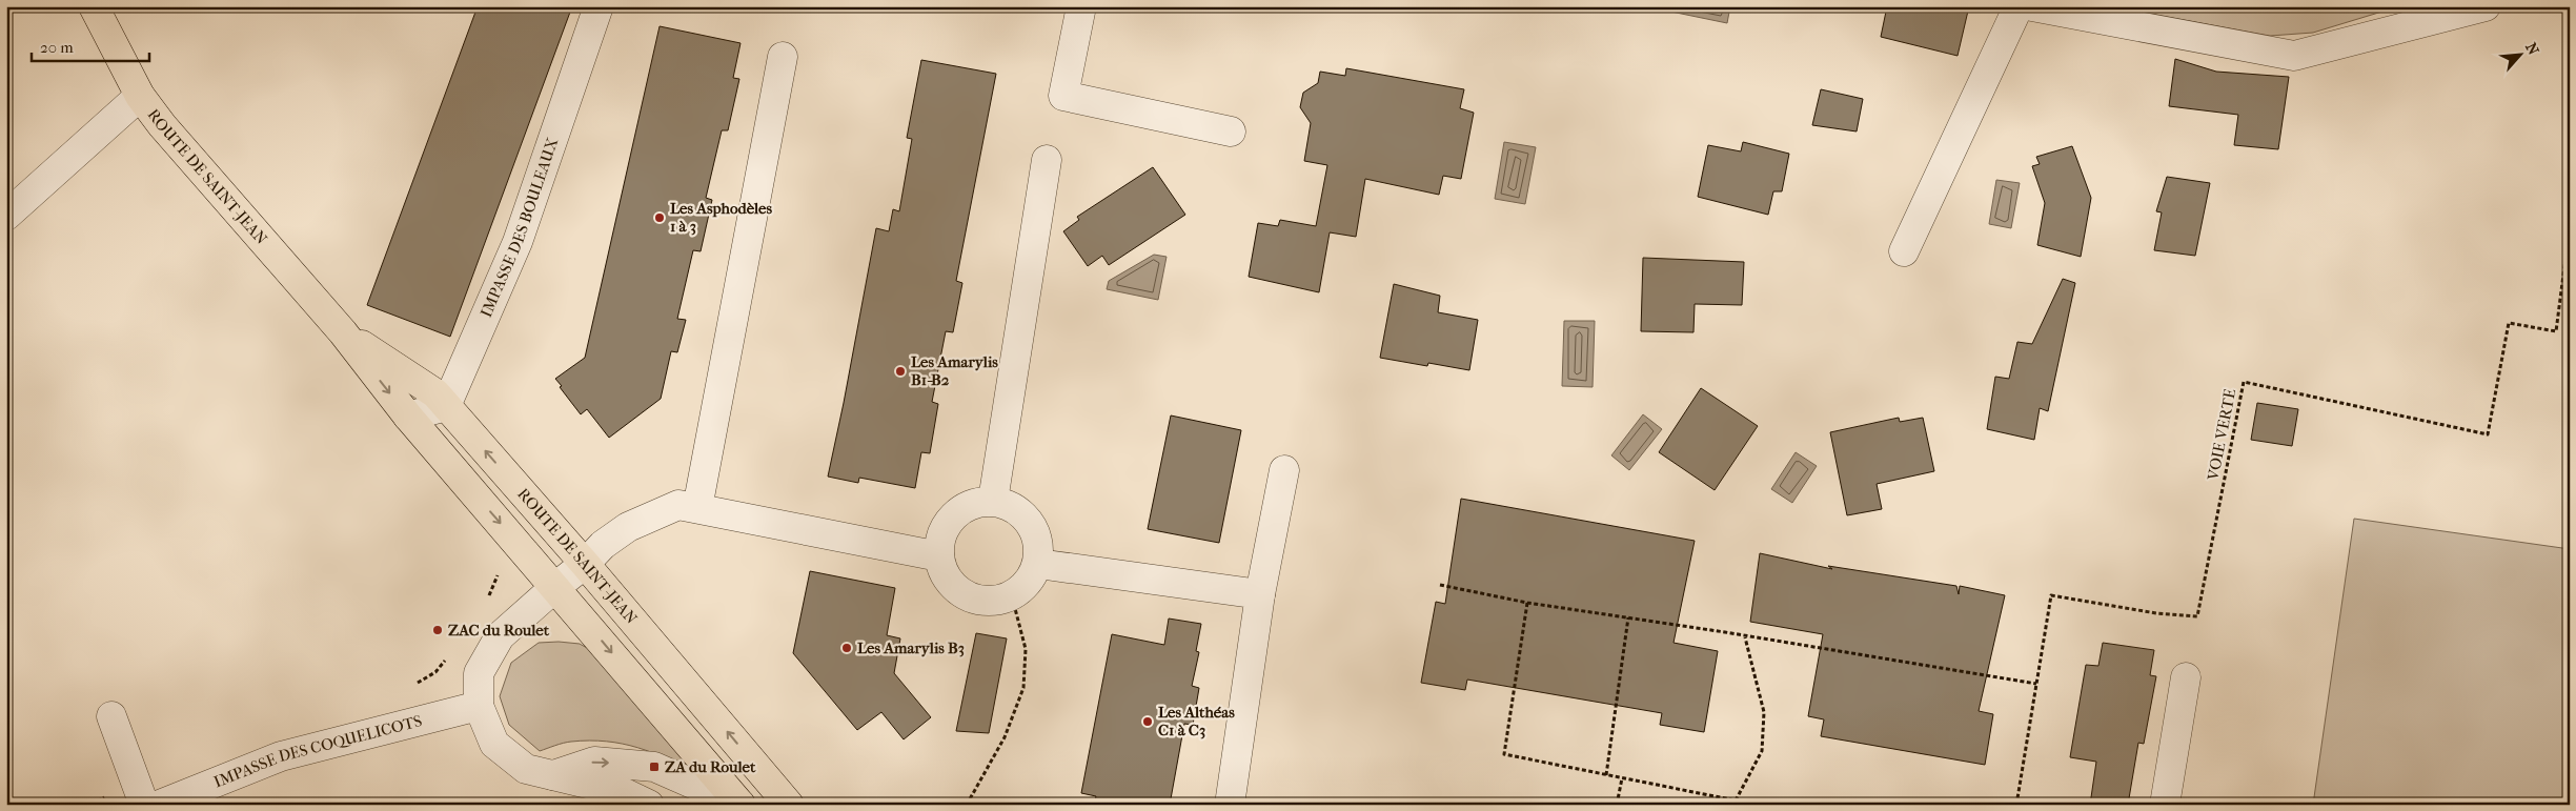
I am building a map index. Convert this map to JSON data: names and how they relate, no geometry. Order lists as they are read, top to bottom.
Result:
{
  "streets": {
    "main road": ["ROUTE DE SAINT-JEAN"],
    "street": ["IMPASSE DES BOULEAUX", "IMPASSE DES COQUELICOTS"],
    "path": ["VOIE VERTE"]
  },
  "crossings": [
    ["ROUTE DE SAINT-JEAN", "IMPASSE DES BOULEAUX"]
  ],
  "places": {
    "other": [
      "Les Asphodèles 1 à 3",
      "Les Amarylis B1-B2",
      "ZAC du Roulet",
      "Les Amarylis B3",
      "Les Althéas C1 à C3"
    ],
    "transit": ["ZA du Roulet"]
  },
  "scale_bar": "20 m",
  "north": "top right"
}
